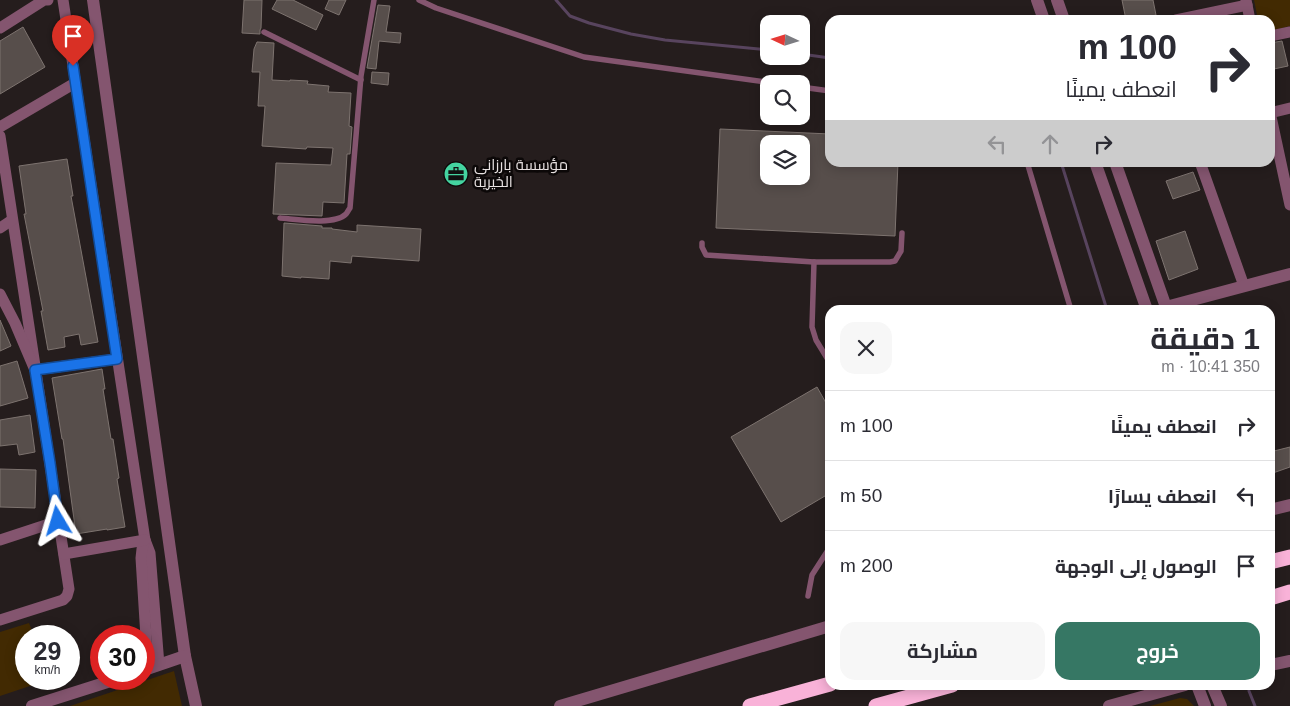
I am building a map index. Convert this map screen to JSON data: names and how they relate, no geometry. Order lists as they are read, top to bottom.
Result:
{
  "places": {
    "office": ["مؤسسة بارزانی الخیریة"]
  },
  "north": "left",
  "page": {
    "turn": ["100 m", "انعطف يمينًا"],
    "heading": ["1 دقيقة", "350 m · 10:41"],
    "list": [
      {
        "name": "انعطف يمينًا",
        "value": "100 m"
      },
      {
        "name": "انعطف يسارًا",
        "value": "50 m"
      },
      {
        "name": "الوصول إلى الوجهة",
        "value": "200 m"
      }
    ],
    "buttons": ["خروج", "مشاركة"],
    "speed": "29 km/h",
    "limit": "30"
  }
}
